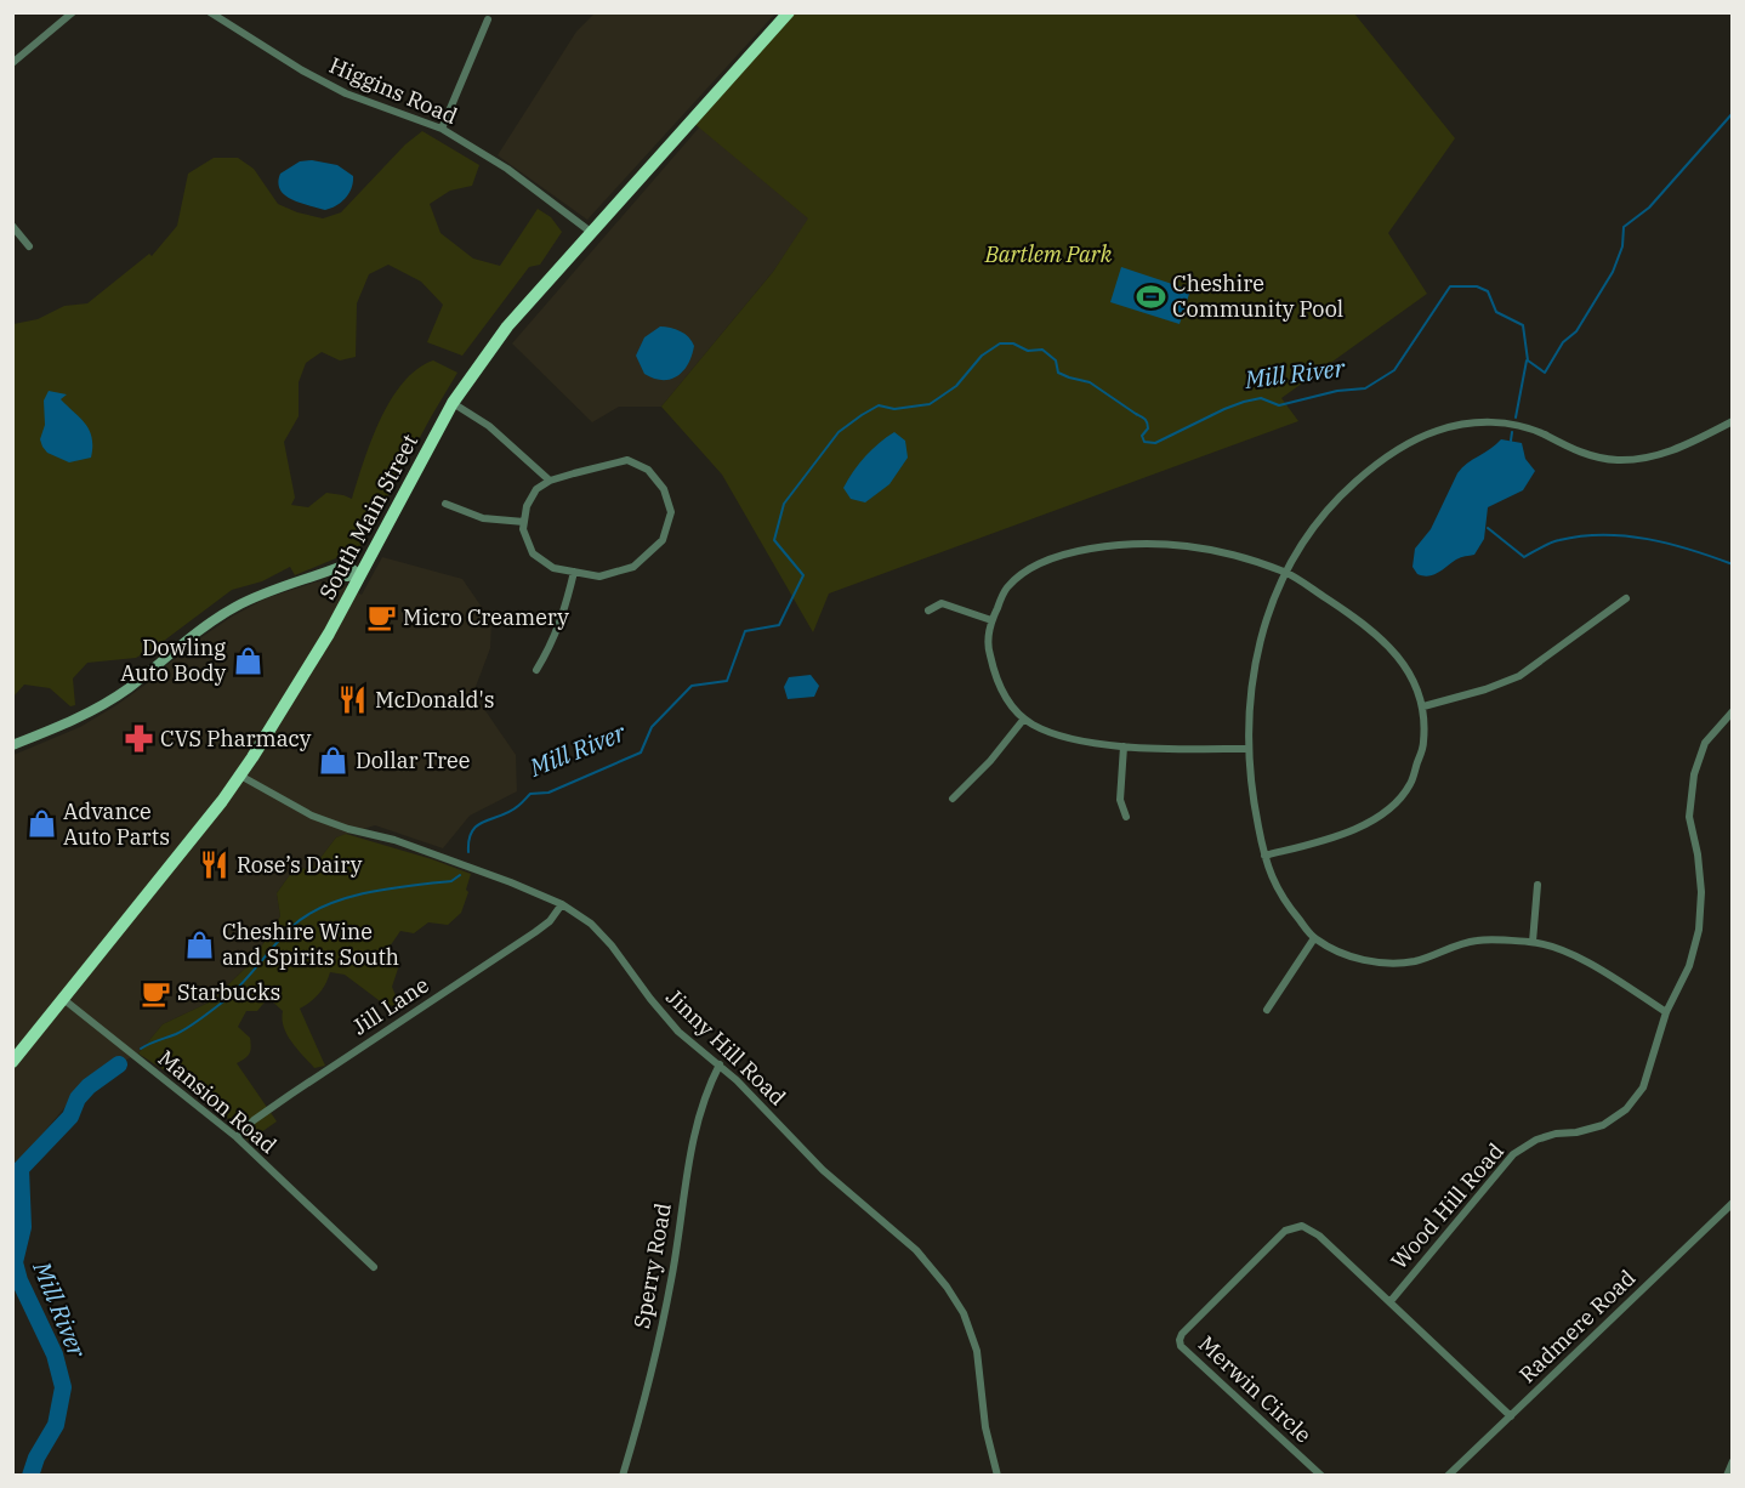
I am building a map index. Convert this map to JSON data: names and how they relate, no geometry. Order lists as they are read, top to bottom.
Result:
{
  "streets": {
    "highway": ["South Main Street"],
    "street": [
      "Higgins Road",
      "Jill Lane",
      "Jinny Hill Road",
      "Mansion Road",
      "Wood Hill Road",
      "Sperry Road",
      "Radmere Road",
      "Merwin Circle"
    ]
  },
  "crossings": [
    ["Higgins Road", "South Main Street"],
    ["South Main Street", "Jinny Hill Road"],
    ["South Main Street", "Mansion Road"],
    ["Jill Lane", "Jinny Hill Road"],
    ["Jill Lane", "Mansion Road"],
    ["Jinny Hill Road", "Sperry Road"],
    ["Wood Hill Road", "Merwin Circle"],
    ["Radmere Road", "Merwin Circle"]
  ],
  "water": ["Mill River"],
  "parks": ["Bartlem Park"],
  "places": {
    "sports": ["Cheshire Community Pool"],
    "cafe": ["Micro Creamery", "Starbucks"],
    "shop": [
      "Dowling Auto Body",
      "Dollar Tree",
      "Advance Auto Parts",
      "Cheshire Wine and Spirits South"
    ],
    "restaurant": ["McDonald's", "Rose’s Dairy"],
    "pharmacy": ["CVS Pharmacy"]
  }
}
